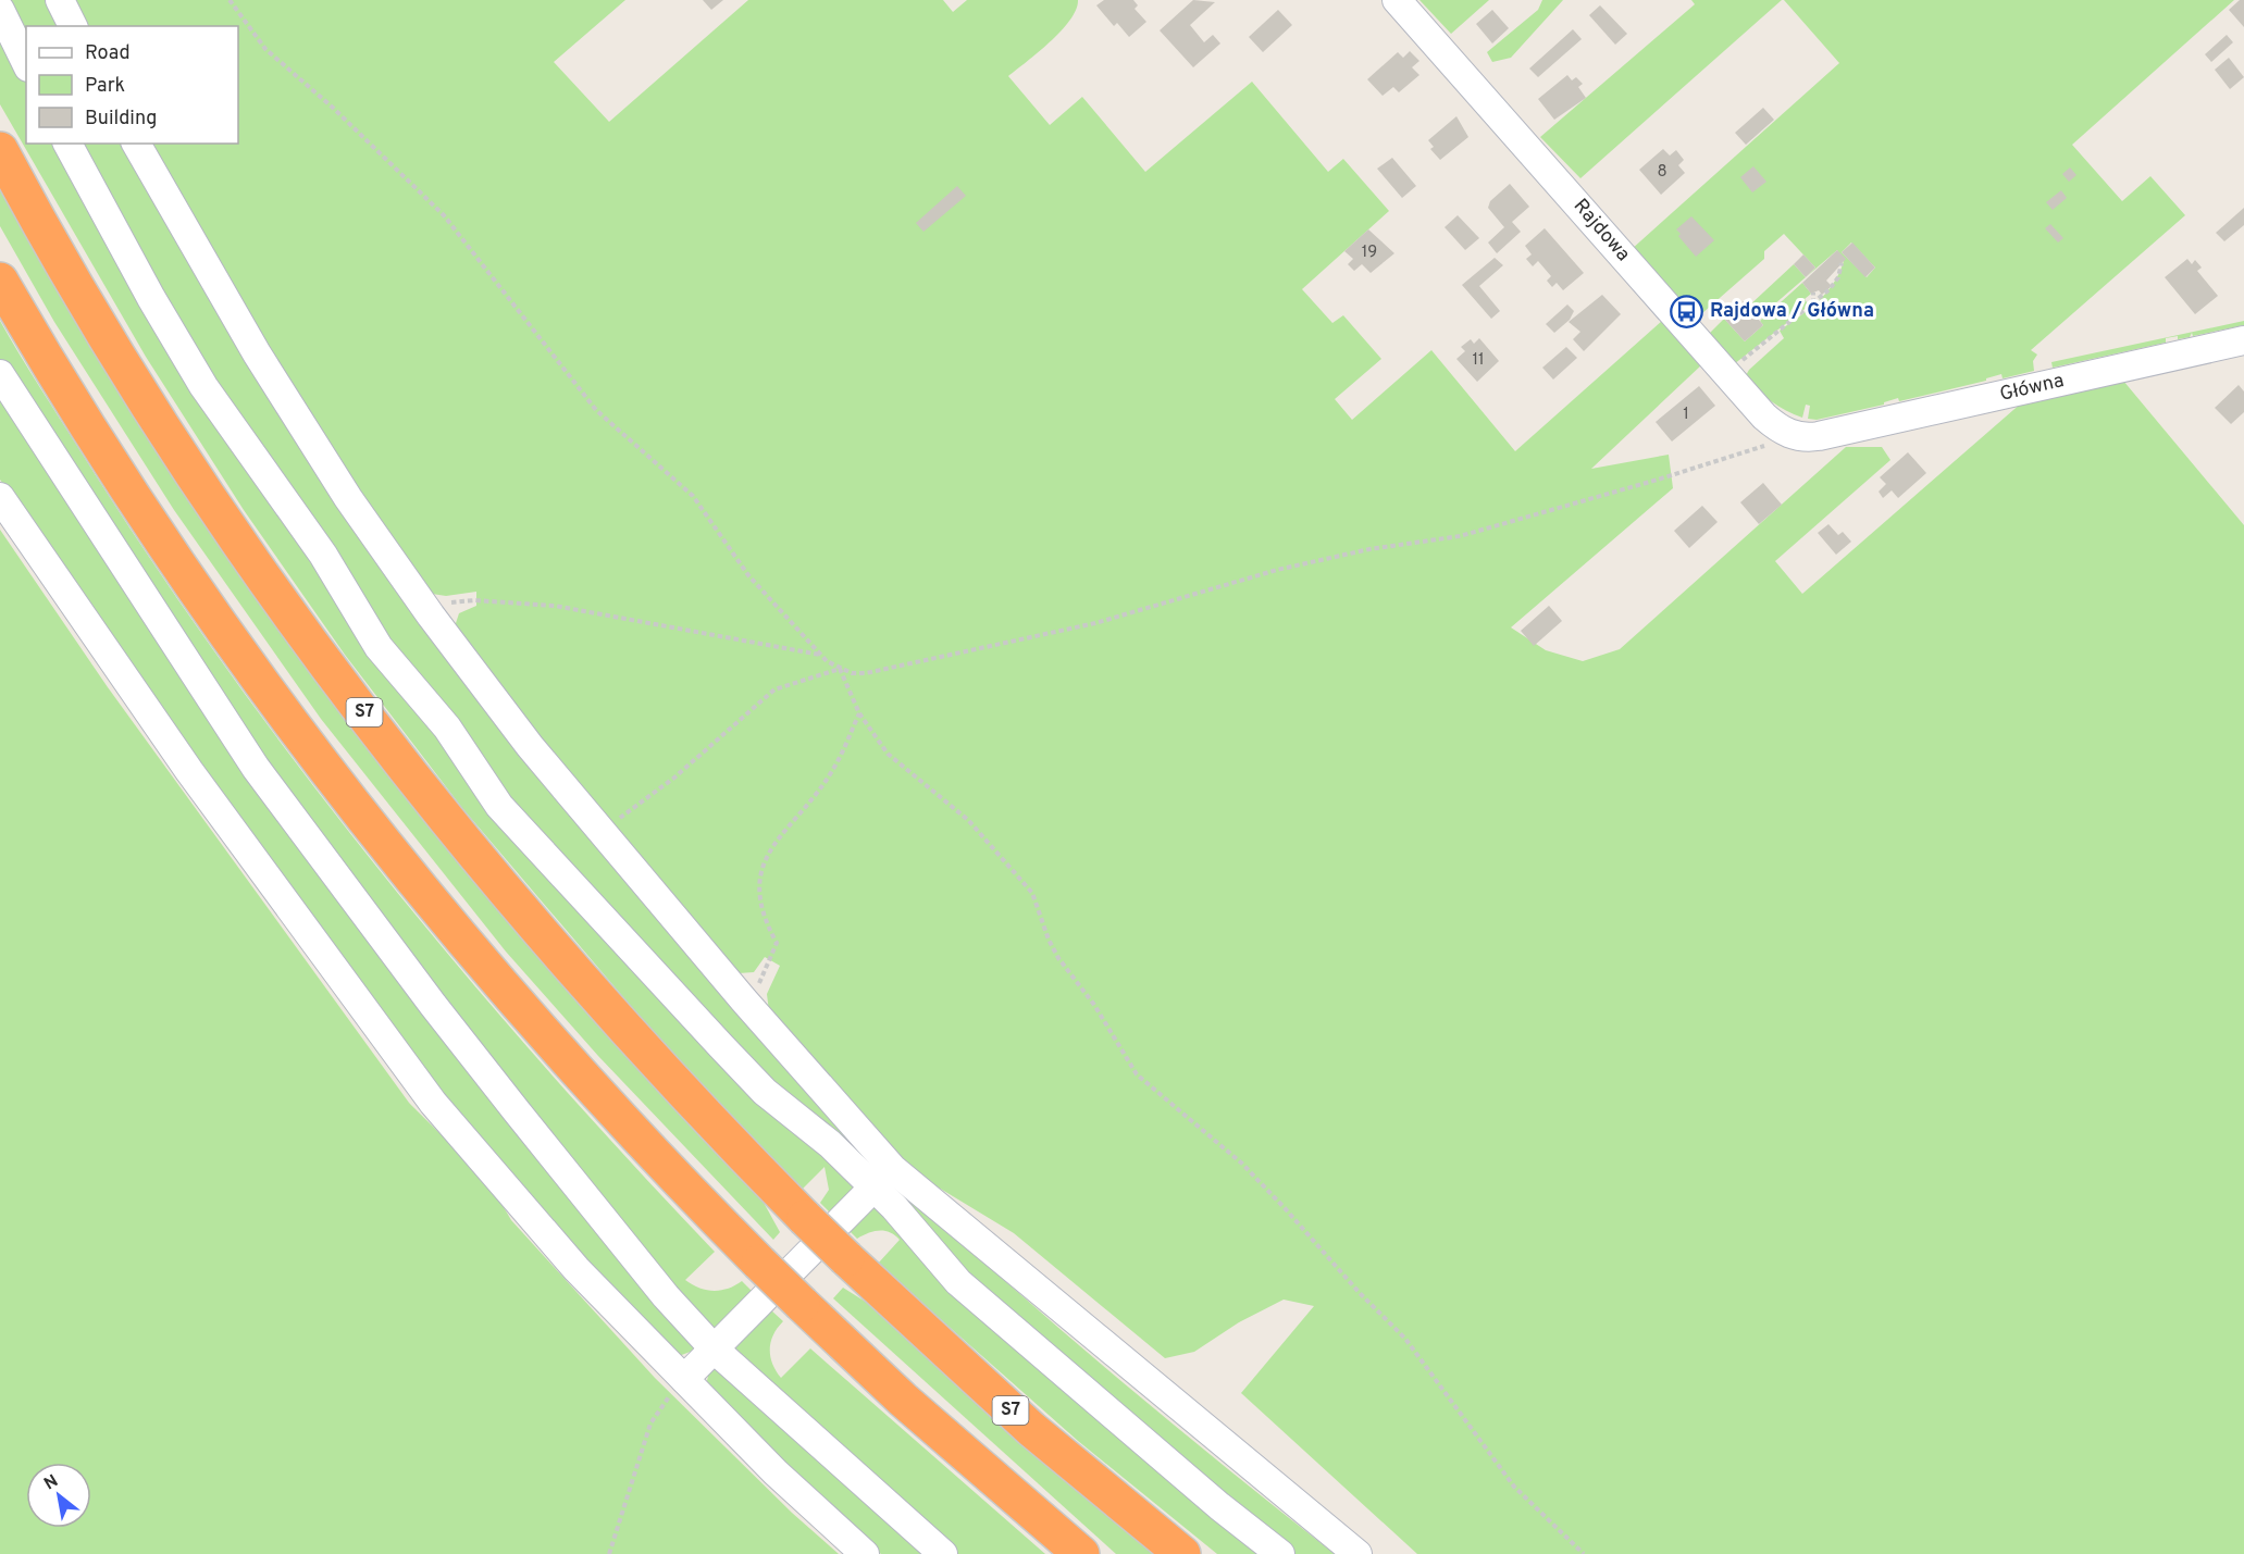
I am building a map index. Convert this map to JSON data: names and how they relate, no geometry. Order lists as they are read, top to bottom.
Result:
{
  "streets": {
    "highway": ["S7"],
    "street": ["Rajdowa", "Główna"]
  },
  "crossings": [
    ["Rajdowa", "Główna"]
  ],
  "places": {
    "bus stop": ["Rajdowa / Główna"]
  },
  "house_numbers": [
    "8",
    "19",
    "11",
    "1"
  ],
  "legend": ["Road", "Park", "Building"],
  "north": "top left"
}
